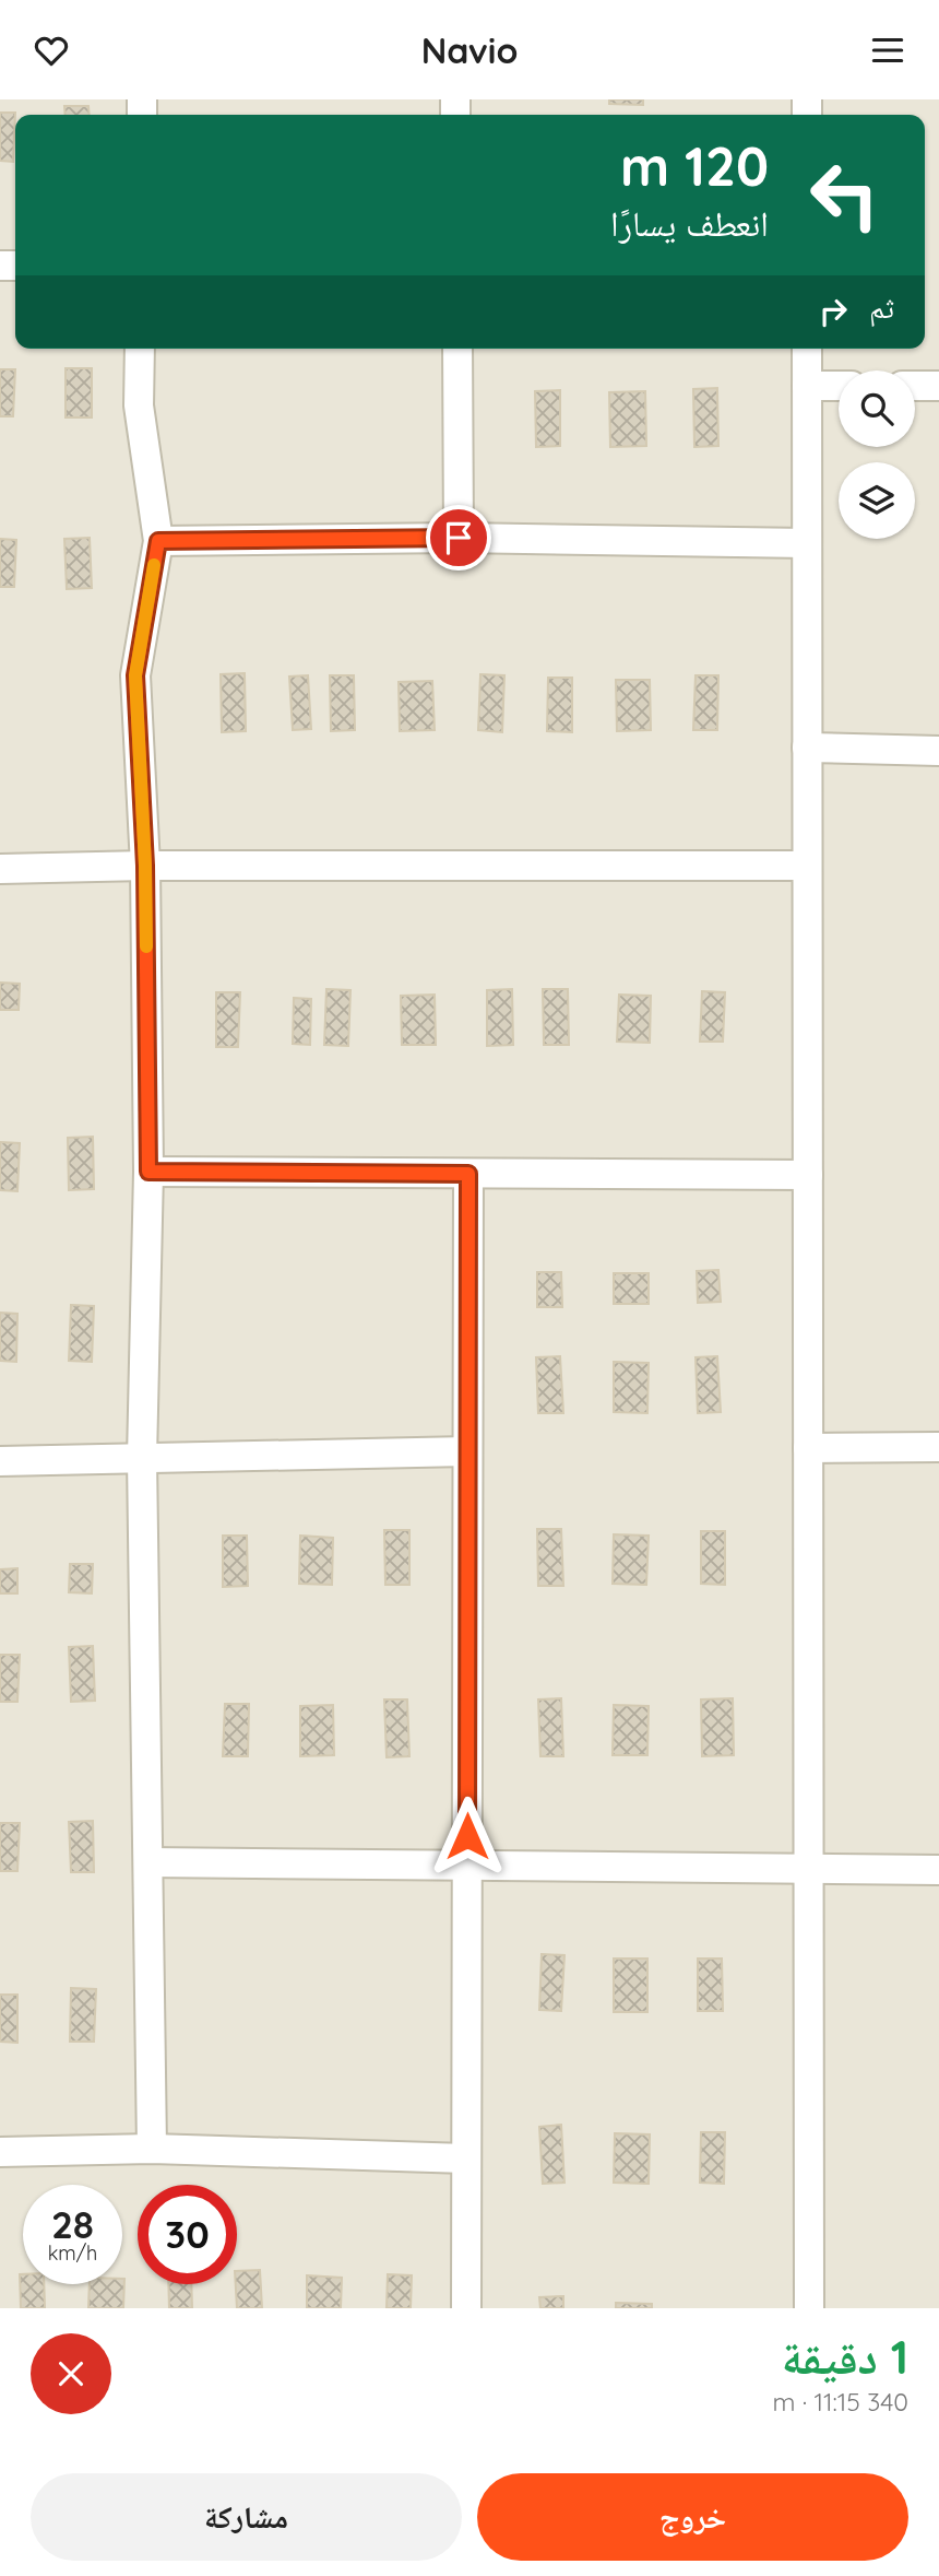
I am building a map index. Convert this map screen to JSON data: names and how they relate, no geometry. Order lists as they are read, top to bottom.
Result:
{
  "page": {
    "header": "Navio",
    "turn": ["120 m", "انعطف يسارًا"],
    "then": "ثم",
    "speed": "28 km/h",
    "limit": "30",
    "heading": ["1 دقيقة", "340 m · 11:15"],
    "buttons": ["خروج", "مشاركة"]
  }
}
